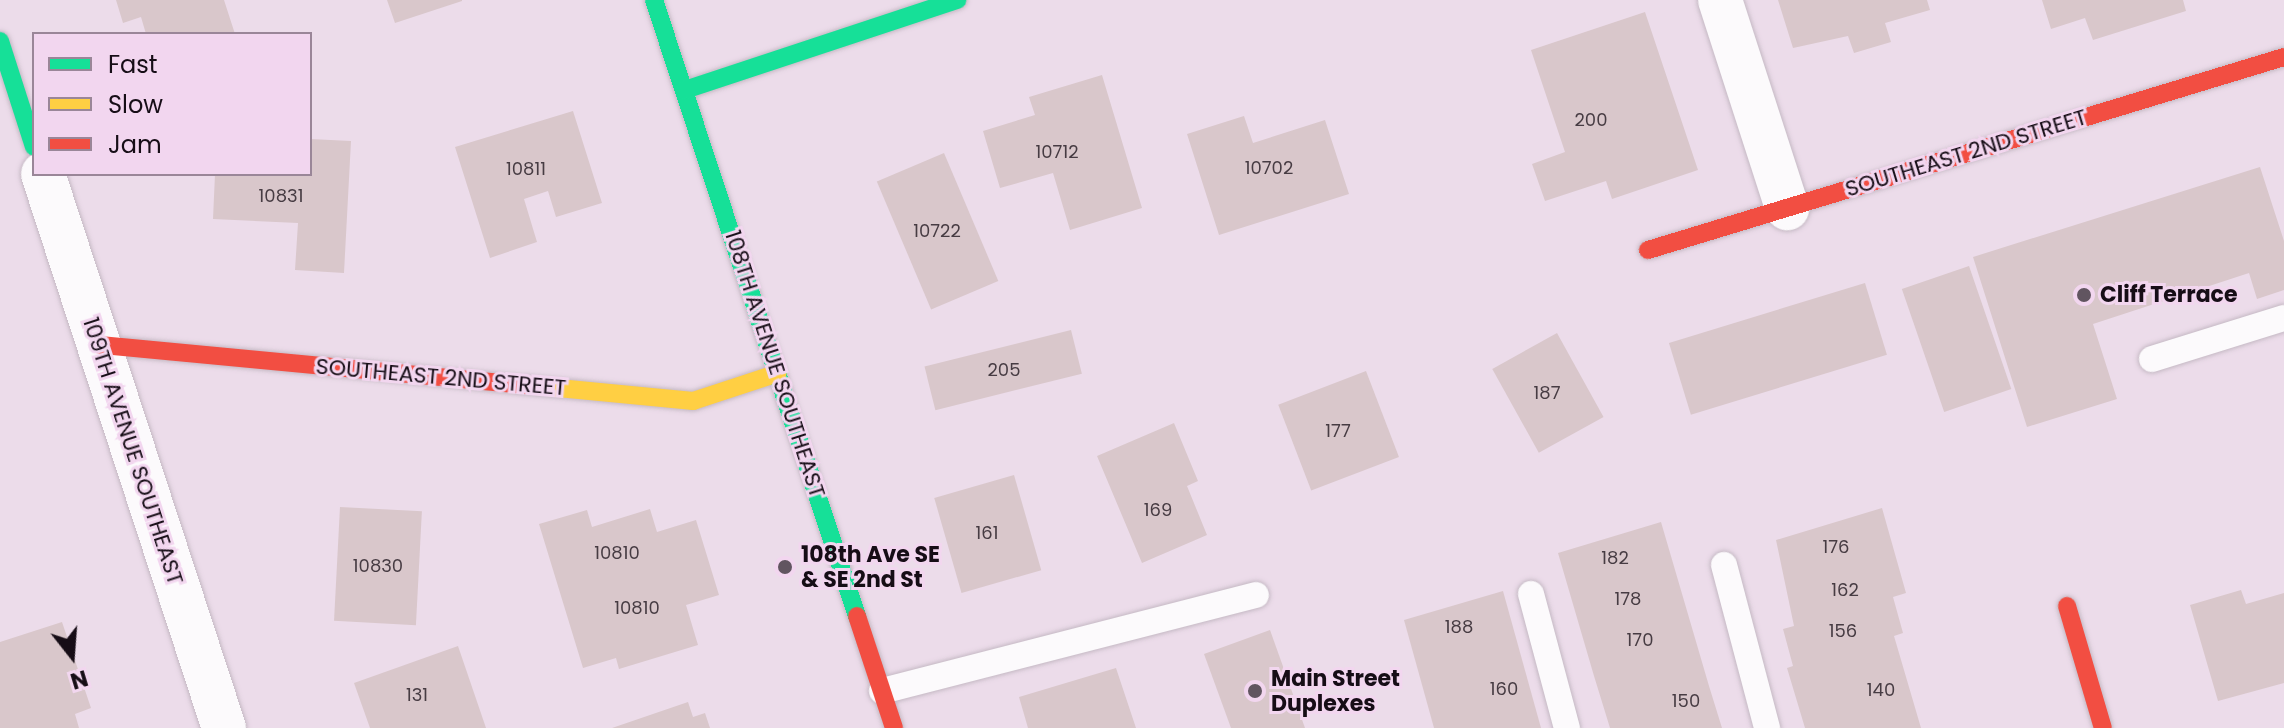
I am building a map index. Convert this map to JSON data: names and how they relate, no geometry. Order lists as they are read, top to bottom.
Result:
{
  "streets": {
    "street": ["SOUTHEAST 2ND STREET", "108TH AVENUE SOUTHEAST", "109TH AVENUE SOUTHEAST"]
  },
  "crossings": [
    ["SOUTHEAST 2ND STREET", "108TH AVENUE SOUTHEAST"],
    ["SOUTHEAST 2ND STREET", "109TH AVENUE SOUTHEAST"]
  ],
  "places": ["Cliff Terrace", "108th Ave SE & SE 2nd St", "Main Street Duplexes"],
  "house_numbers": [
    "200",
    "10712",
    "10702",
    "10811",
    "10831",
    "10722",
    "205",
    "187",
    "177",
    "169",
    "161",
    "176",
    "10810",
    "182",
    "10830",
    "162",
    "178",
    "10810",
    "188",
    "156",
    "170",
    "160",
    "140",
    "131",
    "150"
  ],
  "legend": ["Fast", "Slow", "Jam"],
  "north": "bottom"
}
